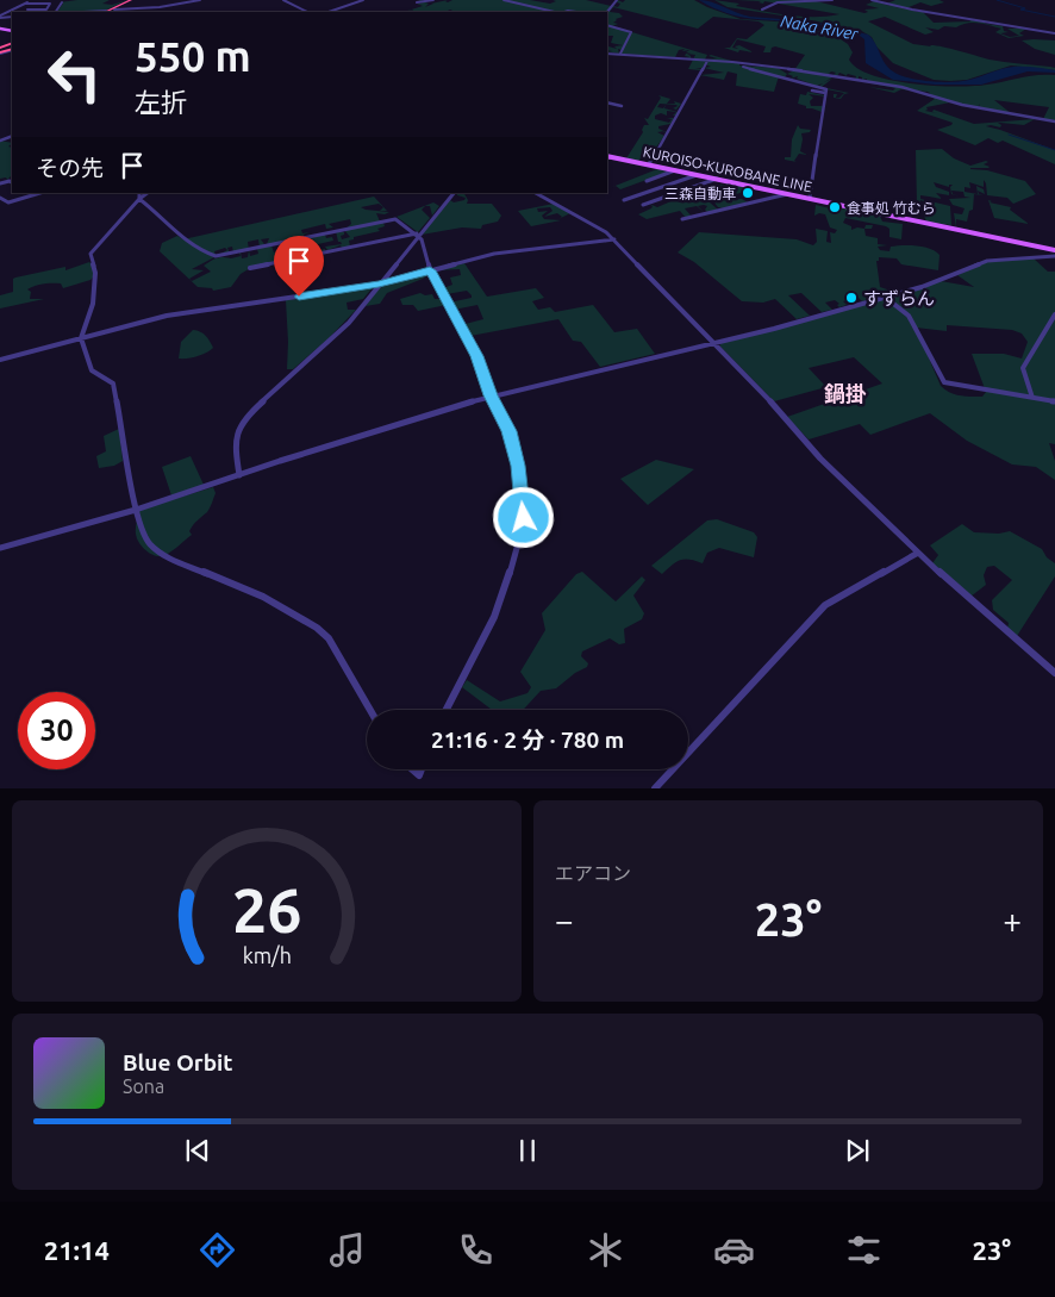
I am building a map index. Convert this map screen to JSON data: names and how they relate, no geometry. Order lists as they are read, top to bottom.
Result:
{
  "streets": {
    "main road": ["KUROISO-KUROBANE LINE"]
  },
  "districts": ["鍋掛"],
  "water": ["Naka River"],
  "places": ["三森自動車", "食事処 竹むら", "すずらん"],
  "page": {
    "turn": ["550 m", "左折"],
    "then": "その先",
    "limit": "30",
    "trip": "21:16 · 2 分 · 780 m",
    "tile": "エアコン",
    "heat": ["−", "23°", "+"],
    "song": ["Blue Orbit", "Sona"],
    "tabs": ["21:14", "23°"],
    "gauge": ["26", "km/h"]
  }
}
